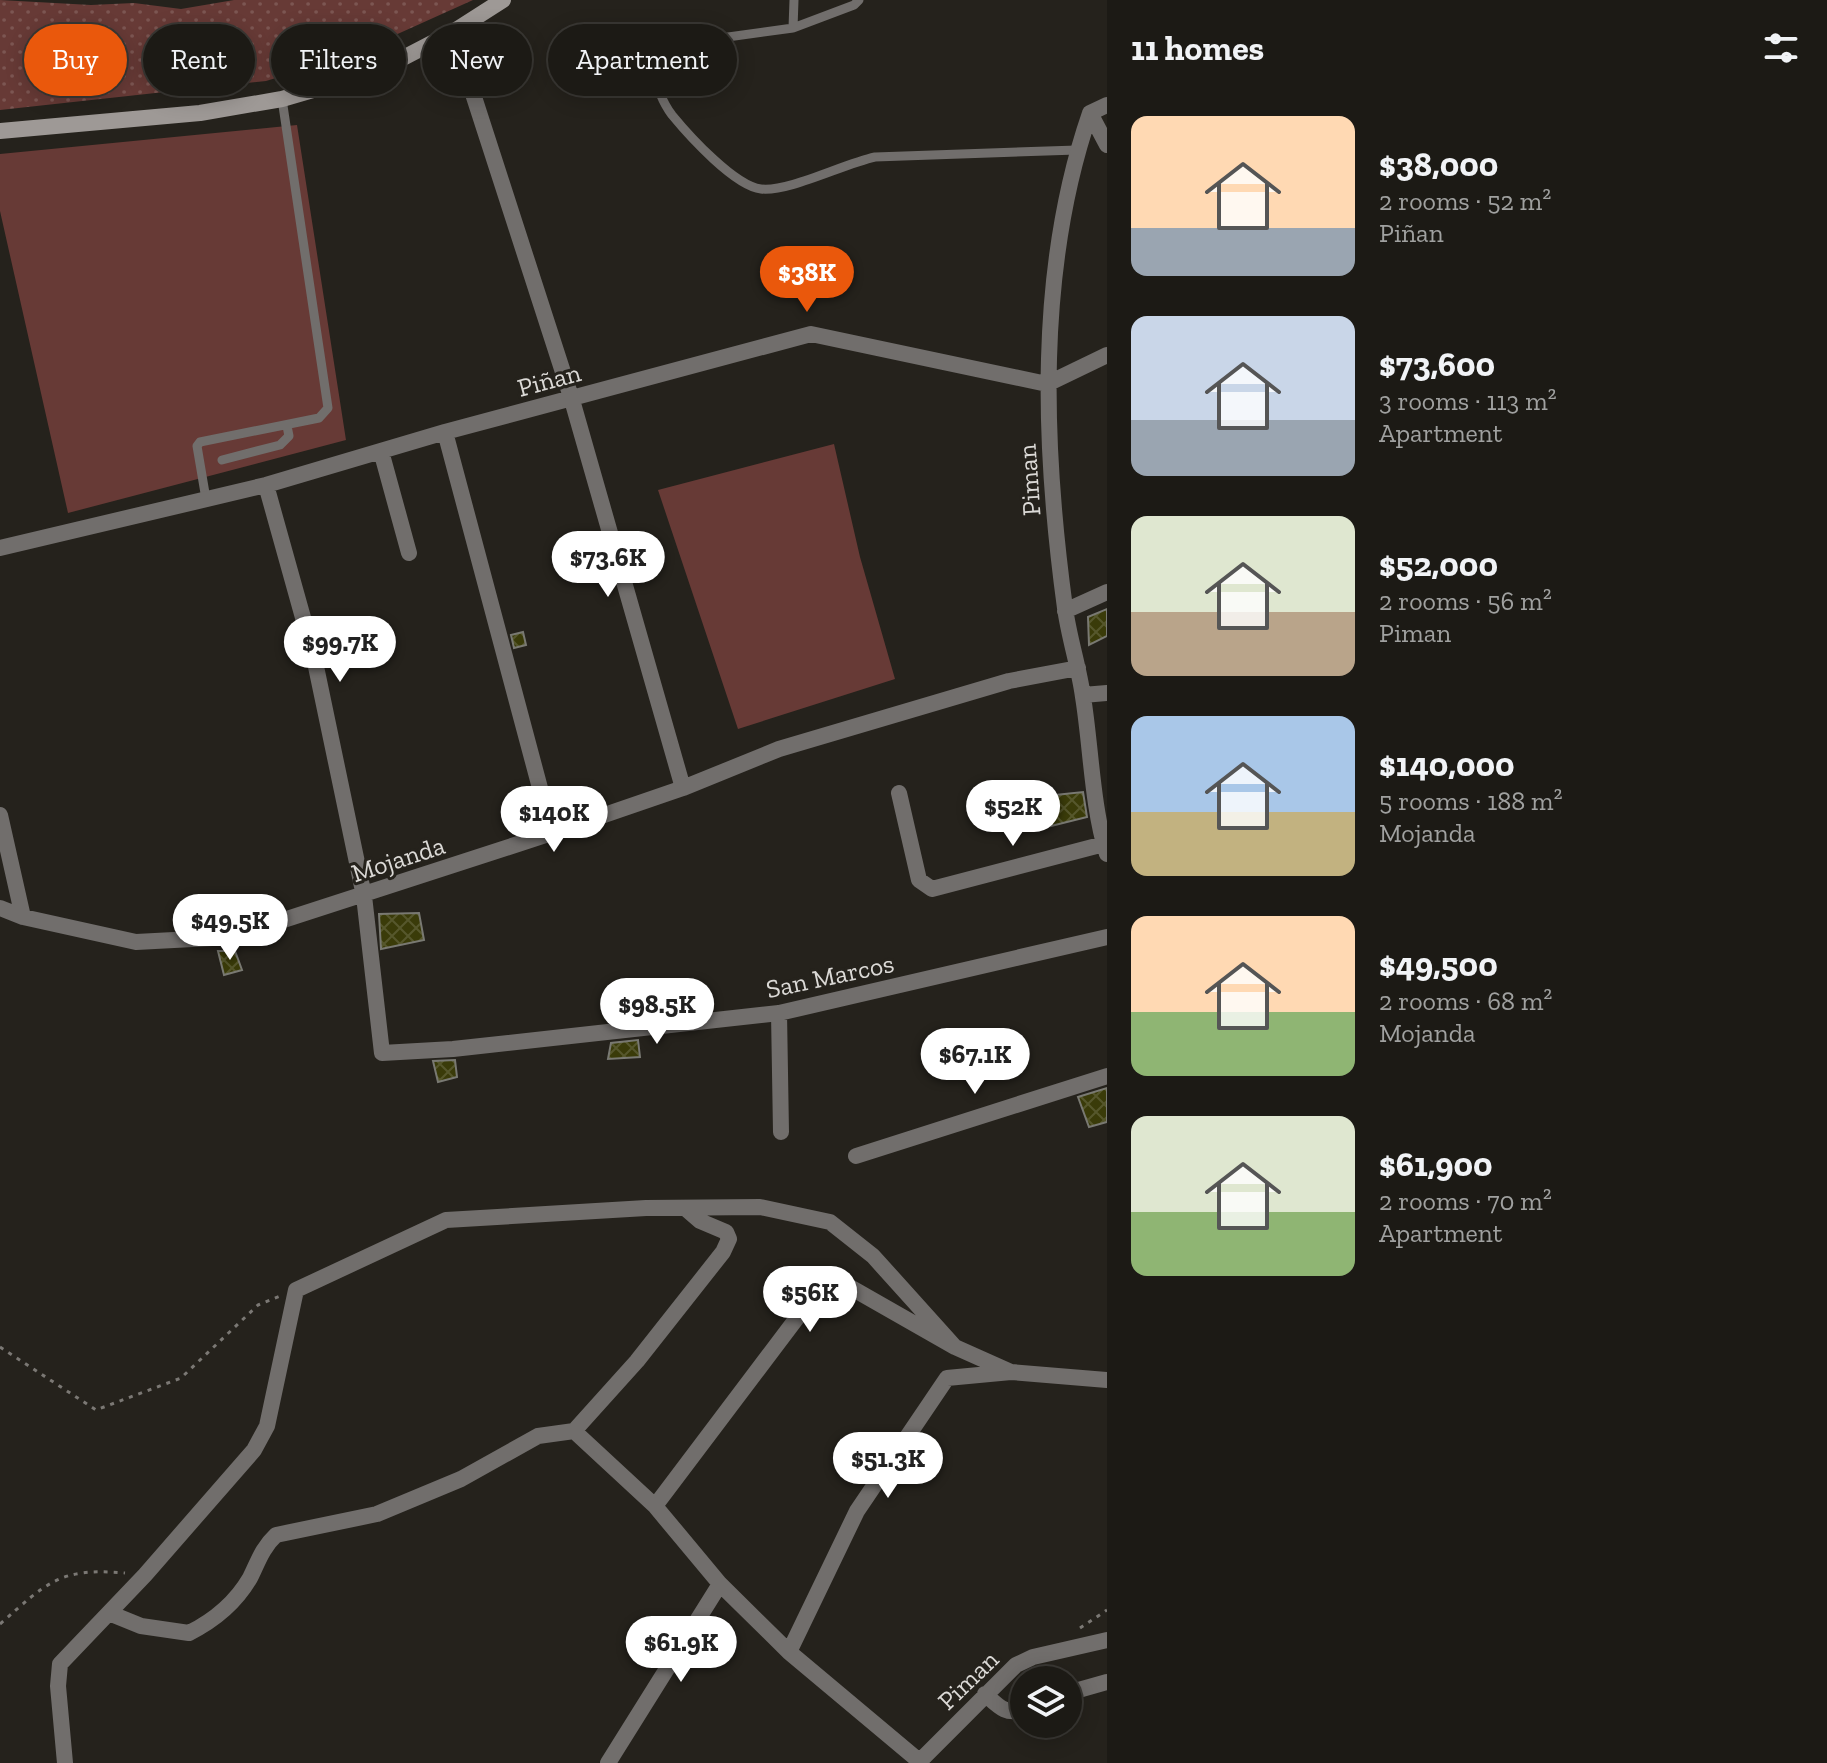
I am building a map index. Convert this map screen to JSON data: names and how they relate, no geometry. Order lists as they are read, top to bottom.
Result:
{
  "streets": {
    "street": [
      "Piñan",
      "Piman",
      "Mojanda",
      "San Marcos"
    ]
  },
  "crossings": [
    ["Piñan", "Piman"],
    ["Piman", "Mojanda"],
    ["Mojanda", "San Marcos"]
  ],
  "page": {
    "heading": "11 homes",
    "chip": [
      "Buy",
      "Rent",
      "Filters",
      "New",
      "Apartment"
    ],
    "list": [
      {
        "name": "$38,000",
        "note": "2 rooms · 52 m² · Piñan"
      },
      {
        "name": "$73,600",
        "note": "3 rooms · 113 m² · Apartment"
      },
      {
        "name": "$52,000",
        "note": "2 rooms · 56 m² · Piman"
      },
      {
        "name": "$140,000",
        "note": "5 rooms · 188 m² · Mojanda"
      },
      {
        "name": "$49,500",
        "note": "2 rooms · 68 m² · Mojanda"
      },
      {
        "name": "$61,900",
        "note": "2 rooms · 70 m² · Apartment"
      }
    ],
    "price": [
      "$38K",
      "$73.6K",
      "$99.7K",
      "$52K",
      "$140K",
      "$49.5K",
      "$98.5K",
      "$67.1K",
      "$56K",
      "$51.3K",
      "$61.9K"
    ]
  }
}
